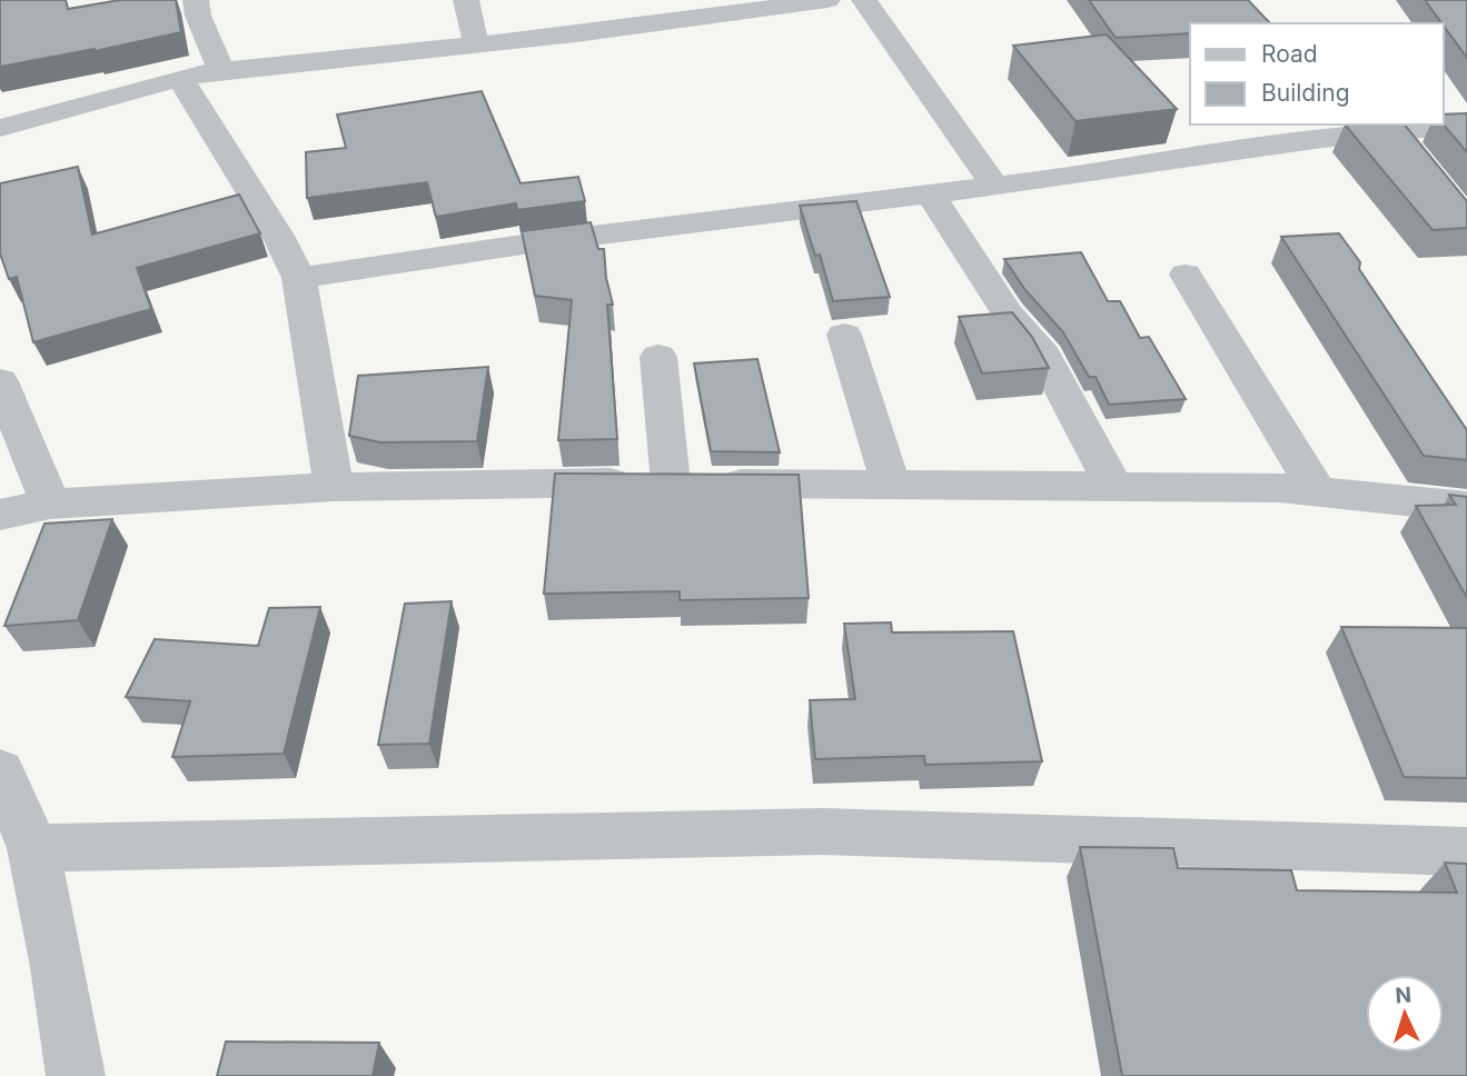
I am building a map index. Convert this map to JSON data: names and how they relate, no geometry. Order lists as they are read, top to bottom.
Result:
{
  "legend": ["Road", "Building"],
  "north": "top"
}
